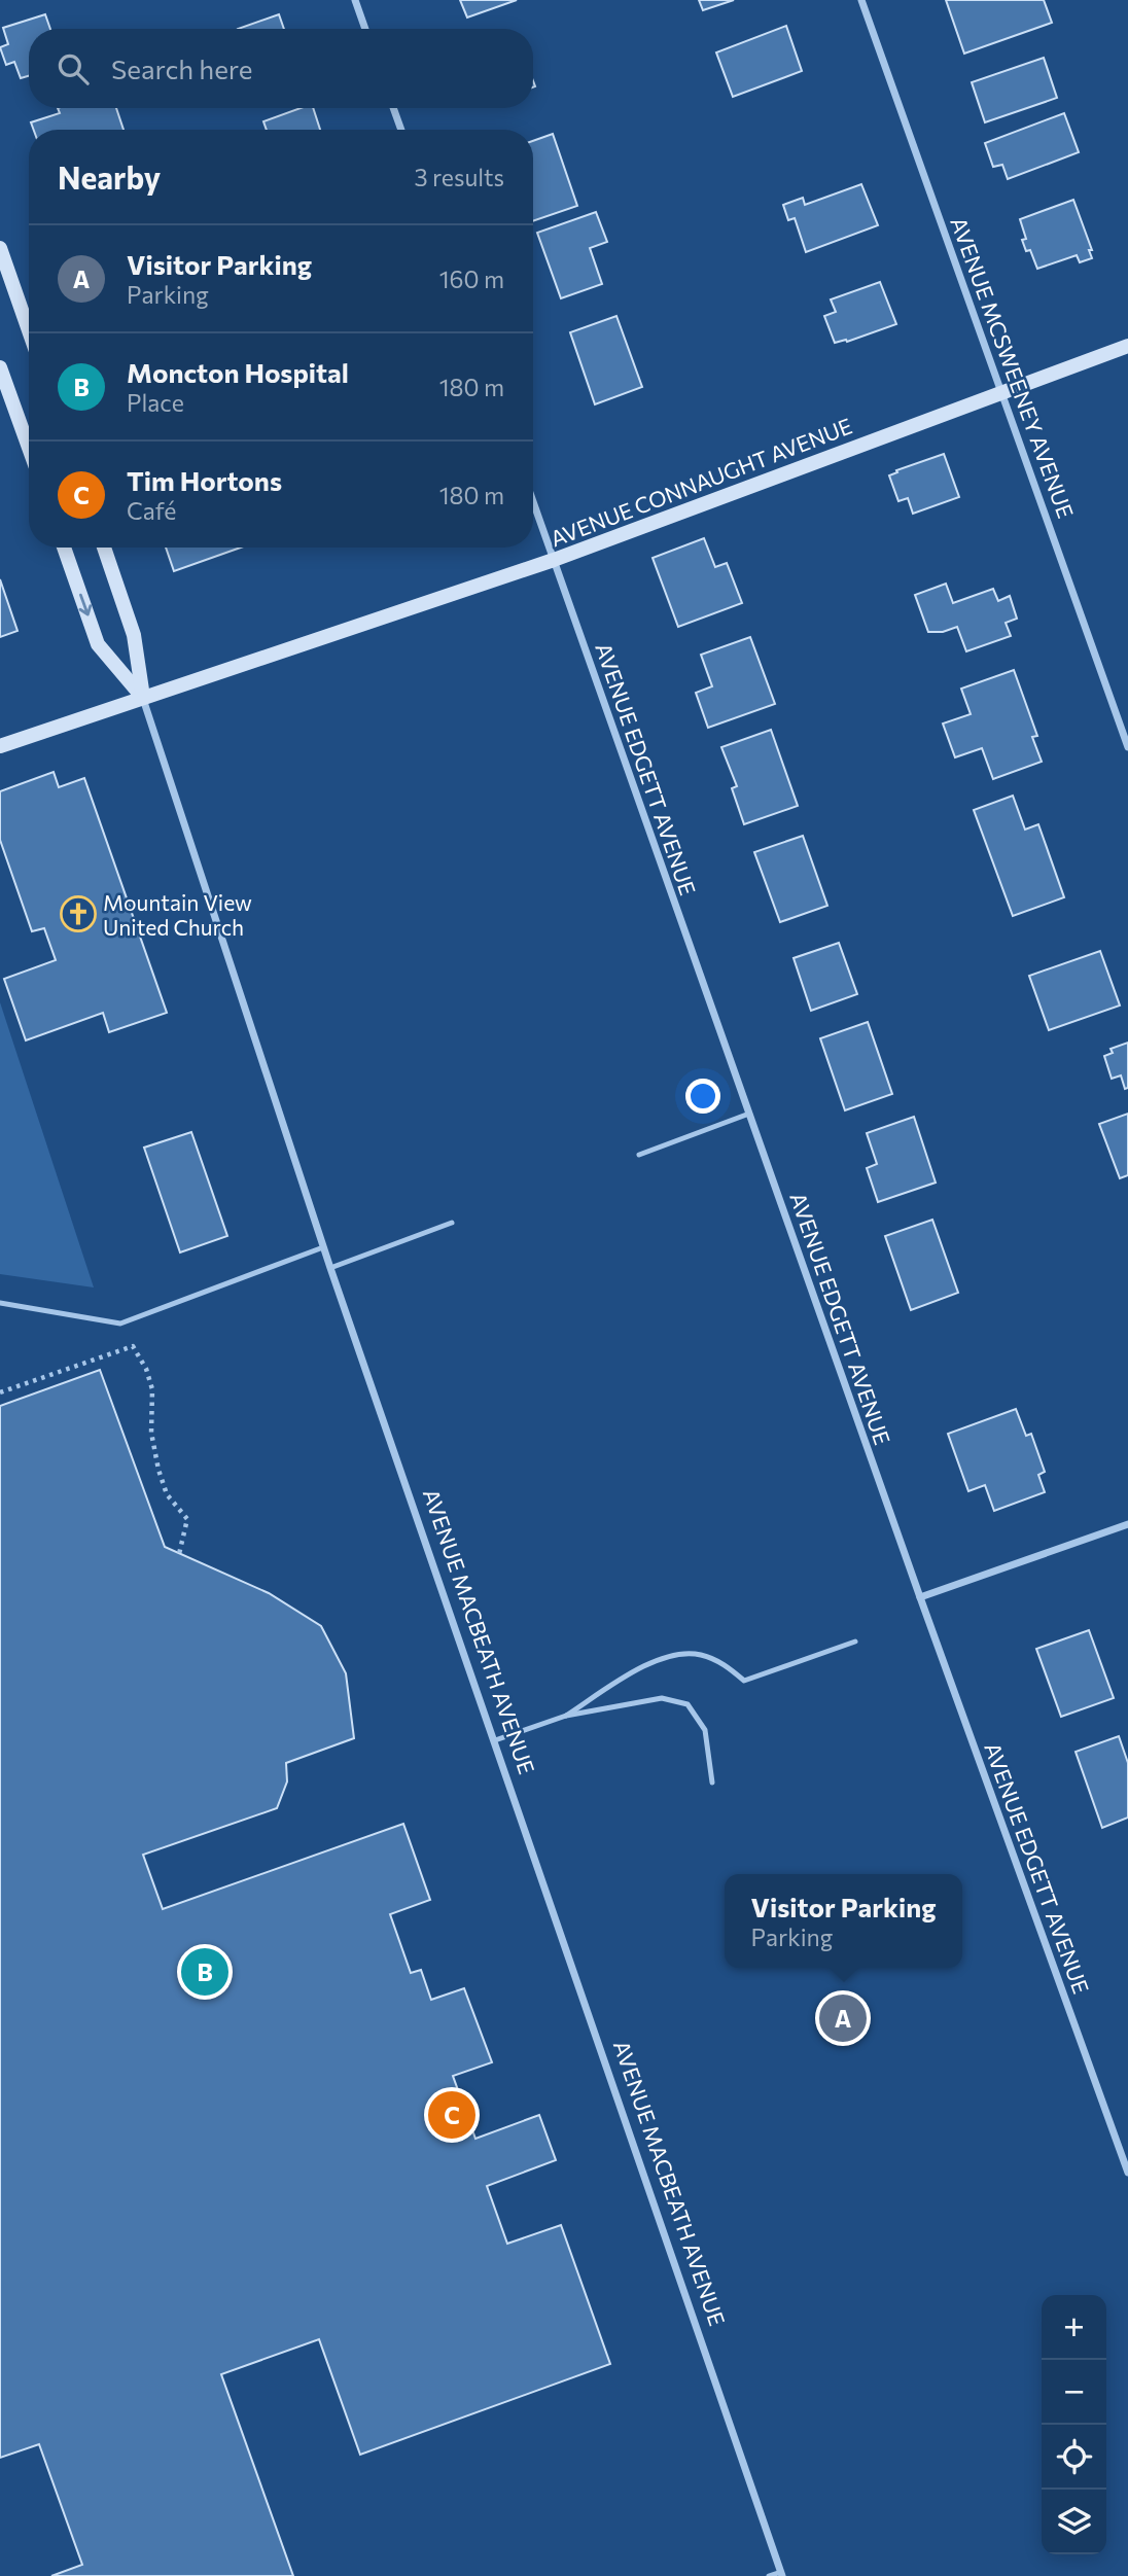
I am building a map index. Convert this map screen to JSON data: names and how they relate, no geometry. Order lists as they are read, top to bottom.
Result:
{
  "streets": {
    "street": [
      "AVENUE MCSWEENEY AVENUE",
      "AVENUE CONNAUGHT AVENUE",
      "AVENUE EDGETT AVENUE",
      "AVENUE MACBEATH AVENUE"
    ]
  },
  "crossings": [
    ["AVENUE MCSWEENEY AVENUE", "AVENUE CONNAUGHT AVENUE"],
    ["AVENUE CONNAUGHT AVENUE", "AVENUE EDGETT AVENUE"],
    ["AVENUE CONNAUGHT AVENUE", "AVENUE MACBEATH AVENUE"]
  ],
  "places": {
    "church": ["Mountain View United Church"]
  },
  "page": {
    "search": "Search here",
    "heading": ["Nearby", "3 results"],
    "list": [
      {
        "mark": "A",
        "name": "Visitor Parking",
        "note": "Parking",
        "value": "160 m"
      },
      {
        "mark": "B",
        "name": "Moncton Hospital",
        "note": "Place",
        "value": "180 m"
      },
      {
        "mark": "C",
        "name": "Tim Hortons",
        "note": "Café",
        "value": "180 m"
      }
    ],
    "popup": ["Visitor Parking", "Parking"],
    "pins": ["B", "A", "C"],
    "map_buttons": ["+", "−"]
  }
}
